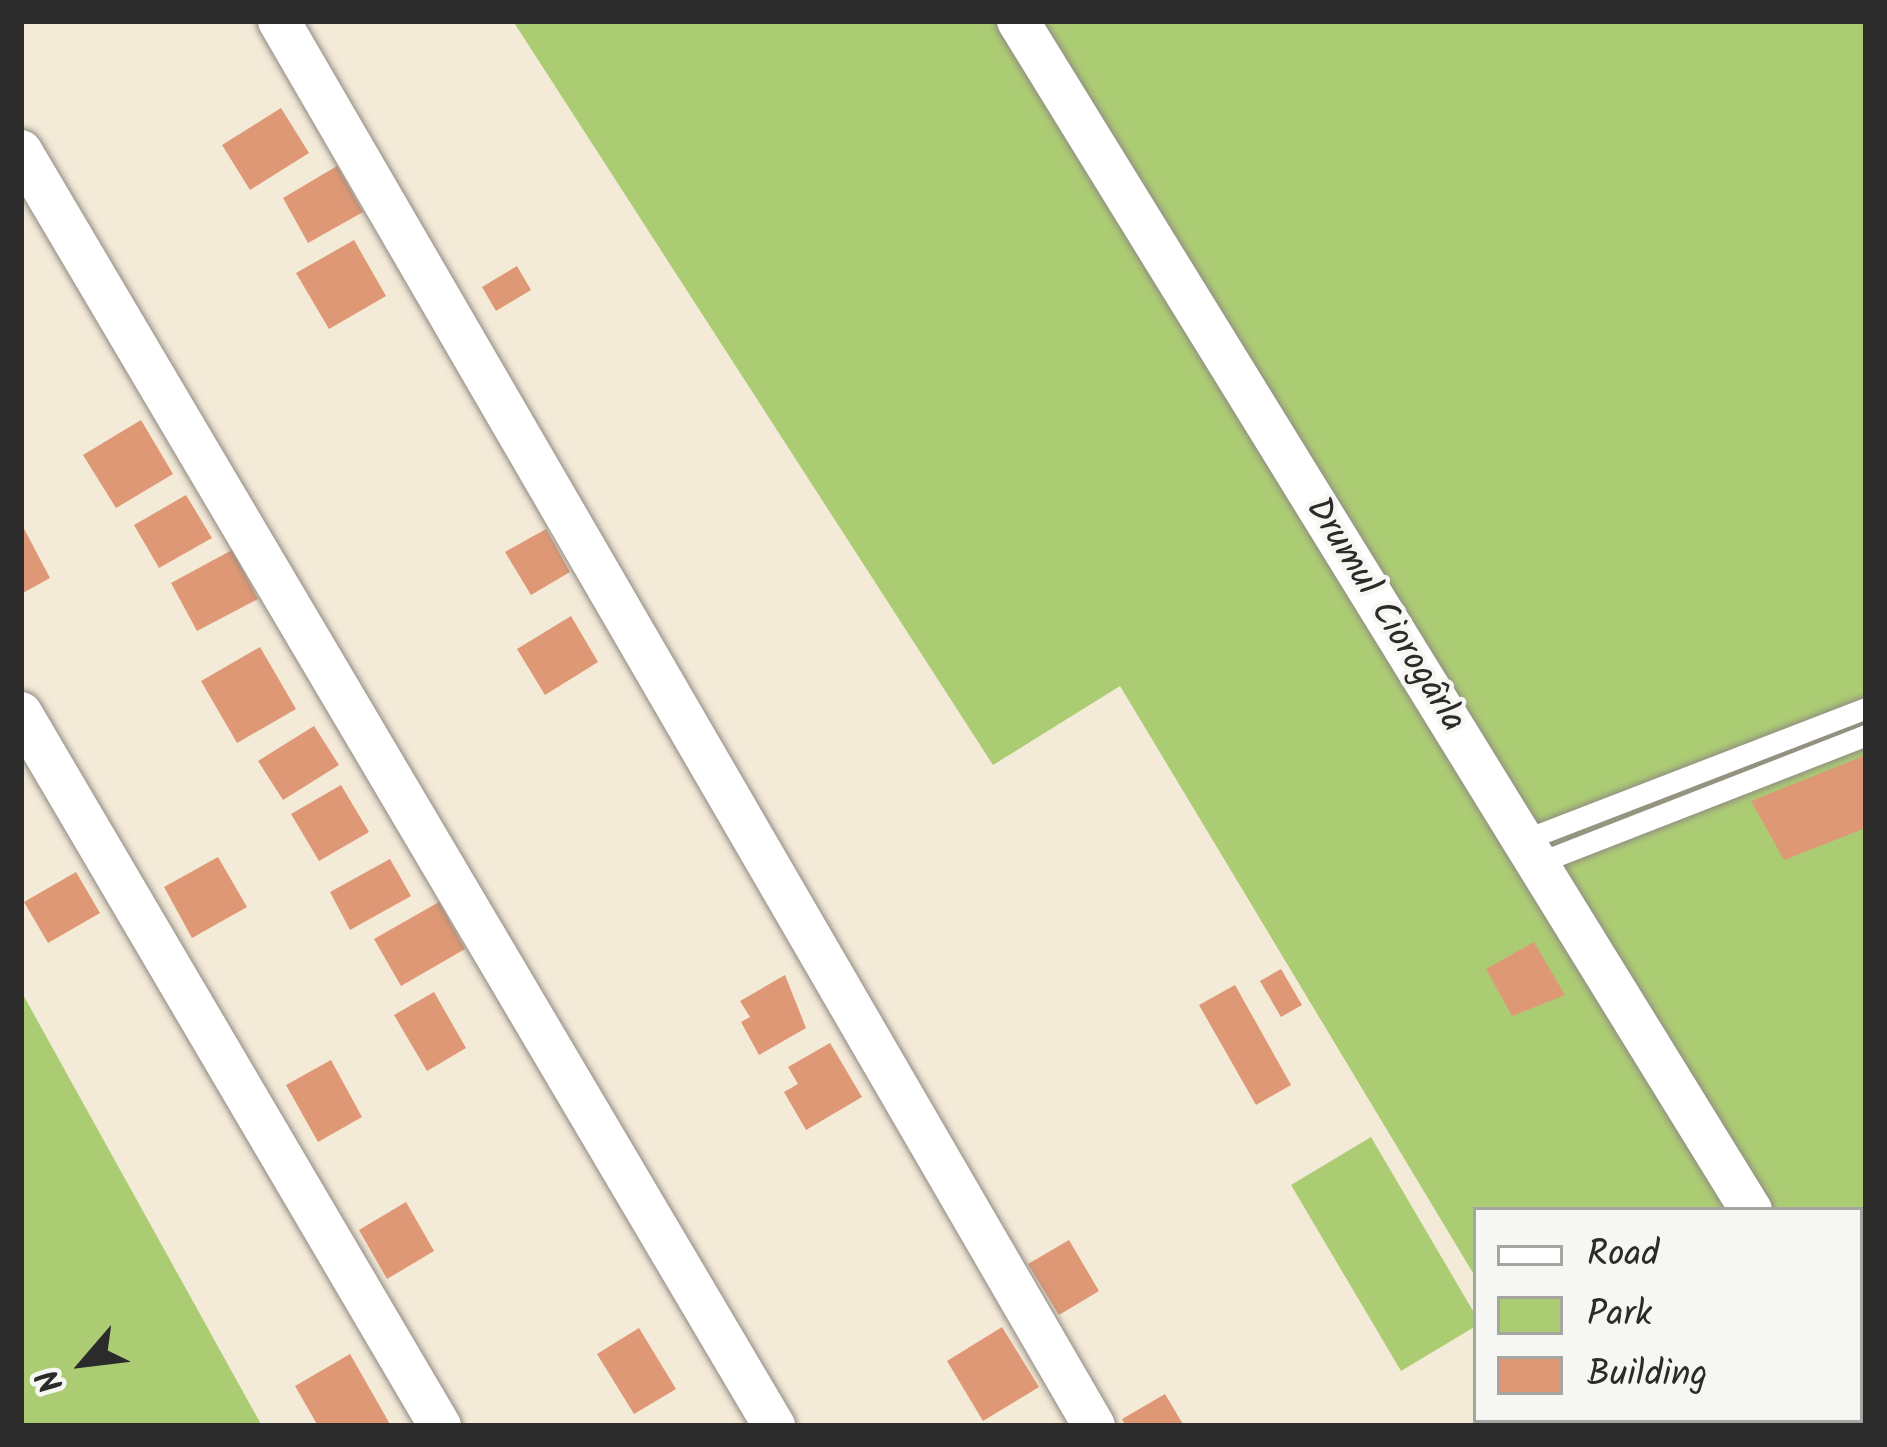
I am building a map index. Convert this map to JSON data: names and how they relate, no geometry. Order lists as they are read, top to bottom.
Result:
{
  "streets": {
    "street": ["Drumul Ciorogârla"]
  },
  "legend": ["Road", "Park", "Building"],
  "north": "bottom left"
}
